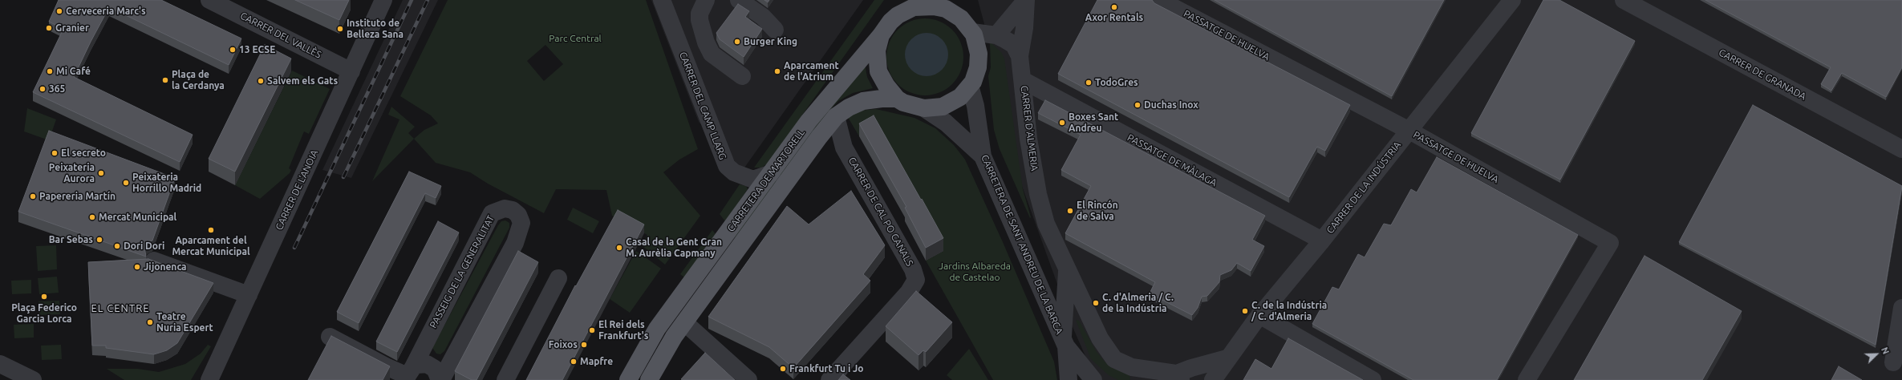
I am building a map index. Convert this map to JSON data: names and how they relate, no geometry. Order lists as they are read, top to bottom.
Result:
{
  "streets": {
    "main road": ["CARRETERA DE MARTORELL"],
    "street": [
      "CARRER DEL VALLÈS",
      "PASSATGE DE HUELVA",
      "CARRER DE GRANADA",
      "CARRER DEL CAMP LLARG",
      "CARRER D'ALMERIA",
      "PASSATGE DE MÀLAGA",
      "CARRER DE LA INDÚSTRIA",
      "CARRER DE L'ANOIA",
      "CARRER DE CAL PO CANALS",
      "CARRETERA DE SANT ANDREU DE LA BARCA",
      "PASSEIG DE LA GENERALITAT"
    ]
  },
  "crossings": [
    ["CARRER DEL VALLÈS", "CARRER DE L'ANOIA"],
    ["PASSATGE DE HUELVA", "CARRER DE LA INDÚSTRIA"],
    ["CARRER DEL CAMP LLARG", "CARRETERA DE MARTORELL"],
    ["CARRER D'ALMERIA", "PASSATGE DE MÀLAGA"],
    ["CARRER D'ALMERIA", "CARRETERA DE MARTORELL"],
    ["CARRER D'ALMERIA", "CARRETERA DE SANT ANDREU DE LA BARCA"],
    ["PASSATGE DE MÀLAGA", "CARRER DE LA INDÚSTRIA"],
    ["CARRETERA DE MARTORELL", "CARRER DE CAL PO CANALS"],
    ["CARRETERA DE MARTORELL", "CARRETERA DE SANT ANDREU DE LA BARCA"]
  ],
  "districts": ["EL CENTRE"],
  "parks": ["Parc Central", "Jardins Albareda de Castelao"],
  "places": [
    "Axor Rentals",
    "Cerveceria Marc's",
    "Granier",
    "Instituto de Belleza Sana",
    "Burger King",
    "13 ECSE",
    "Mi Café",
    "Aparcament de l'Atrium",
    "Plaça de la Cerdanya",
    "Salvem els Gats",
    "TodoGres",
    "365",
    "Duchas Inox",
    "Boxes Sant Andreu",
    "El secreto",
    "Peixateria Aurora",
    "Peixateria Horrillo Madrid",
    "Papereria Martín",
    "El Rincón de Salva",
    "Mercat Municipal",
    "Aparcament del Mercat Municipal",
    "Bar Sebas",
    "Dori Dori",
    "Casal de la Gent Gran M. Aurèlia Capmany",
    "Jijonenca",
    "Plaça Federico Garcia Lorca",
    "C. d'Almeria / C. de la Indústria",
    "C. de la Indústria / C. d'Almeria",
    "Teatre Nuria Espert",
    "El Rei dels Frankfurt's",
    "Foixos",
    "Mapfre",
    "Frankfurt Tu i Jo"
  ],
  "north": "top right"
}
